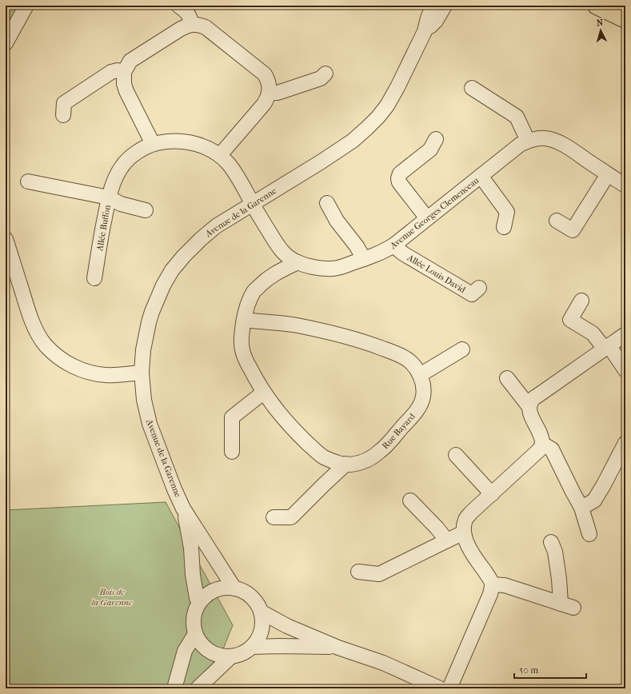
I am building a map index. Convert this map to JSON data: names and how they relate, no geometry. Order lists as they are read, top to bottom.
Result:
{
  "streets": {
    "street": [
      "Avenue de la Garenne",
      "Avenue Georges Clemenceau",
      "Allée Buffon",
      "Allée Louis David",
      "Rue Bayard"
    ]
  },
  "crossings": [
    ["Avenue de la Garenne", "Avenue Georges Clemenceau"],
    ["Avenue Georges Clemenceau", "Allée Louis David"],
    ["Avenue Georges Clemenceau", "Rue Bayard"]
  ],
  "parks": ["Bois de la Garenne"],
  "scale_bar": "50 m",
  "north": "top"
}
